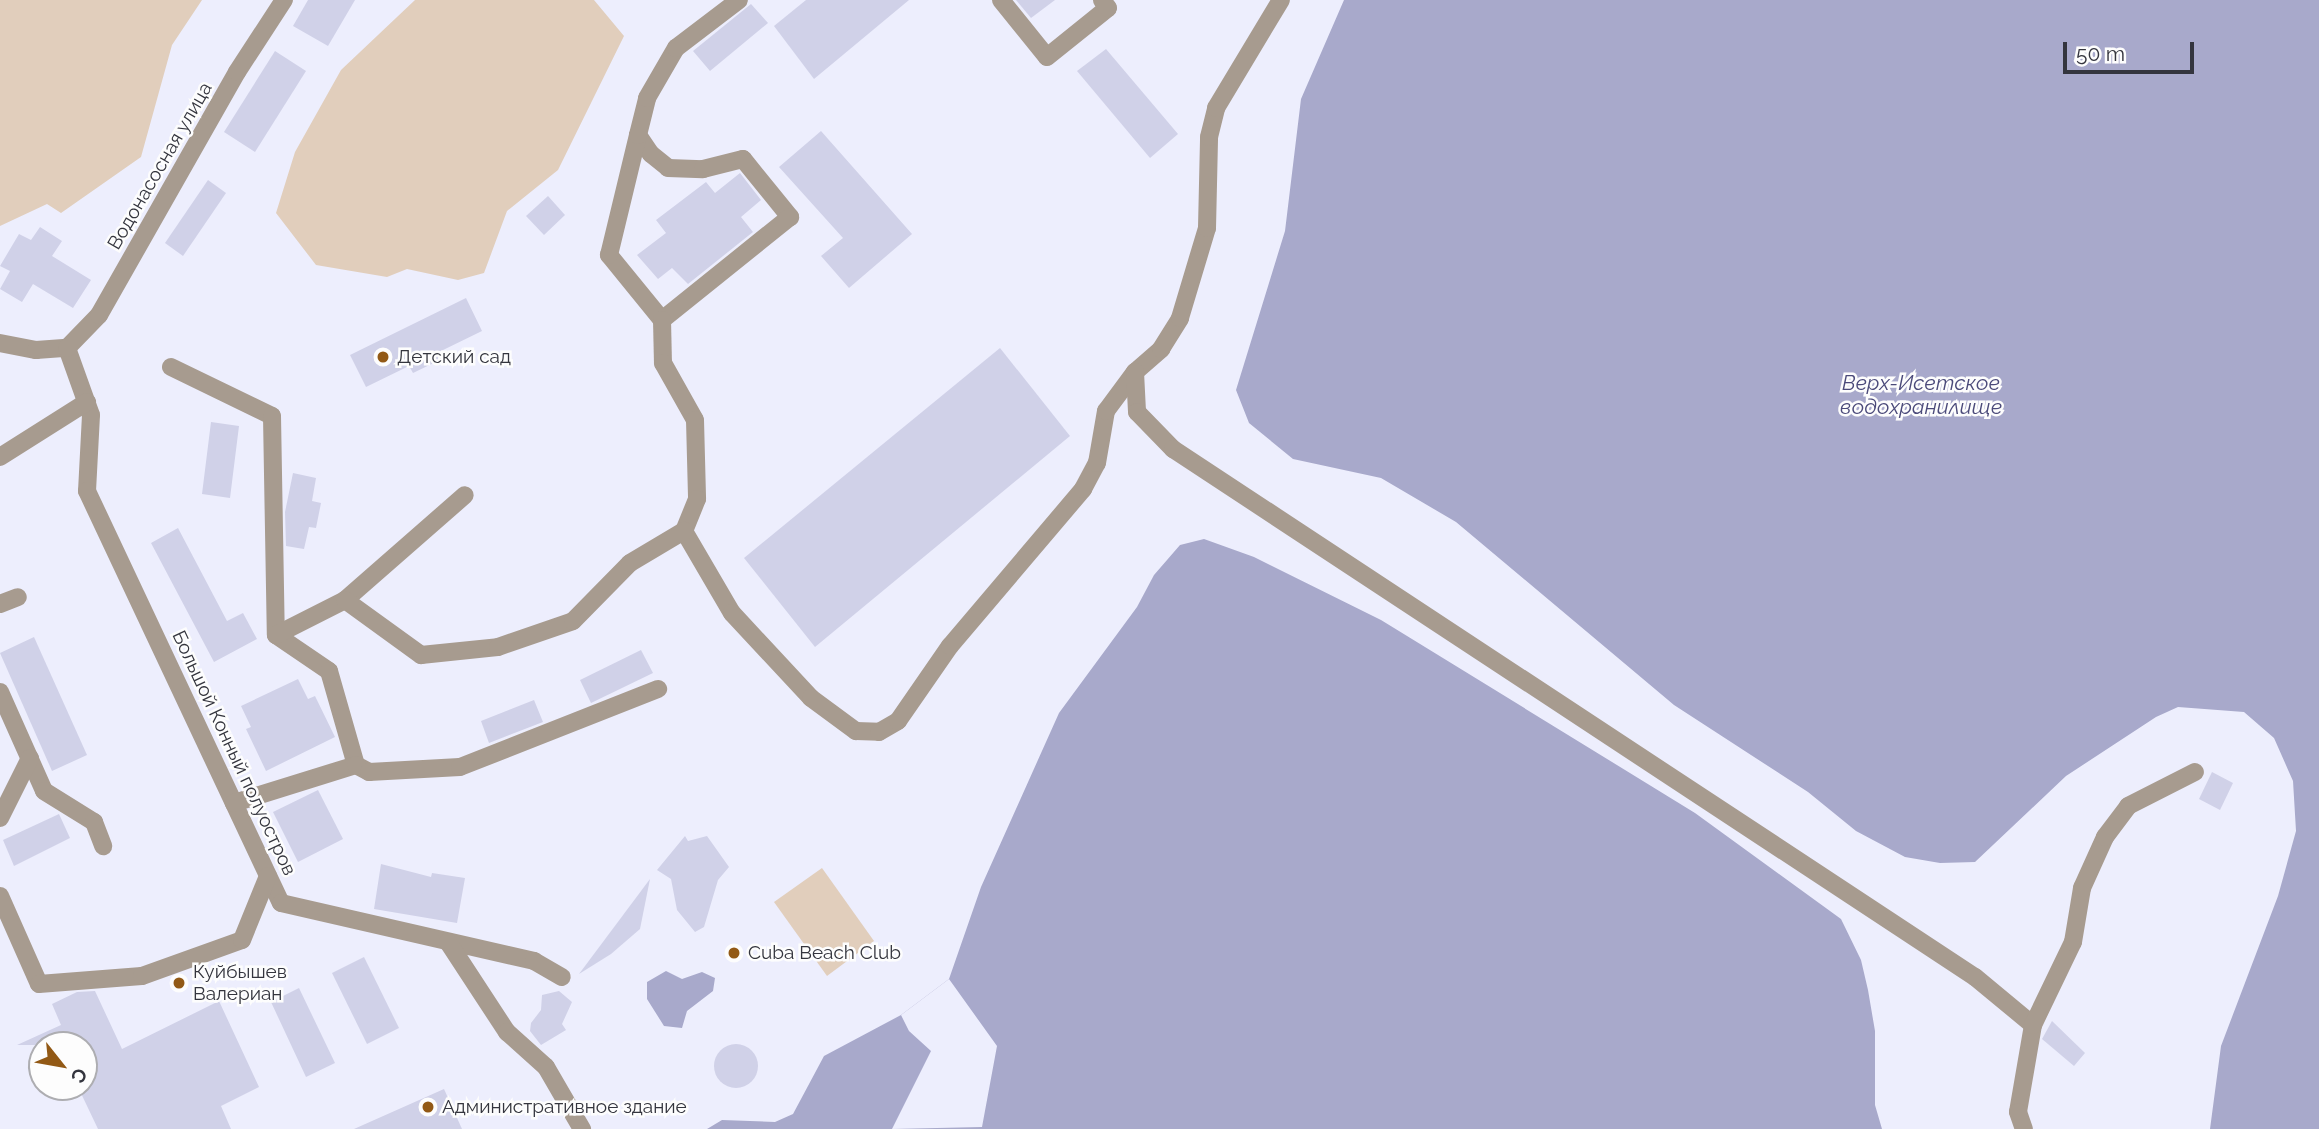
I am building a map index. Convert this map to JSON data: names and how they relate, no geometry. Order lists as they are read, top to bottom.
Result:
{
  "streets": {
    "street": ["Водонасосная улица", "Большой Конный полуостров"]
  },
  "crossings": [
    ["Водонасосная улица", "Большой Конный полуостров"]
  ],
  "water": ["Верх-Исетское водохранилище"],
  "places": [
    "Детский сад",
    "Cuba Beach Club",
    "Куйбышев Валериан",
    "Административное здание"
  ],
  "scale_bar": "50 m",
  "north": "bottom right"
}
